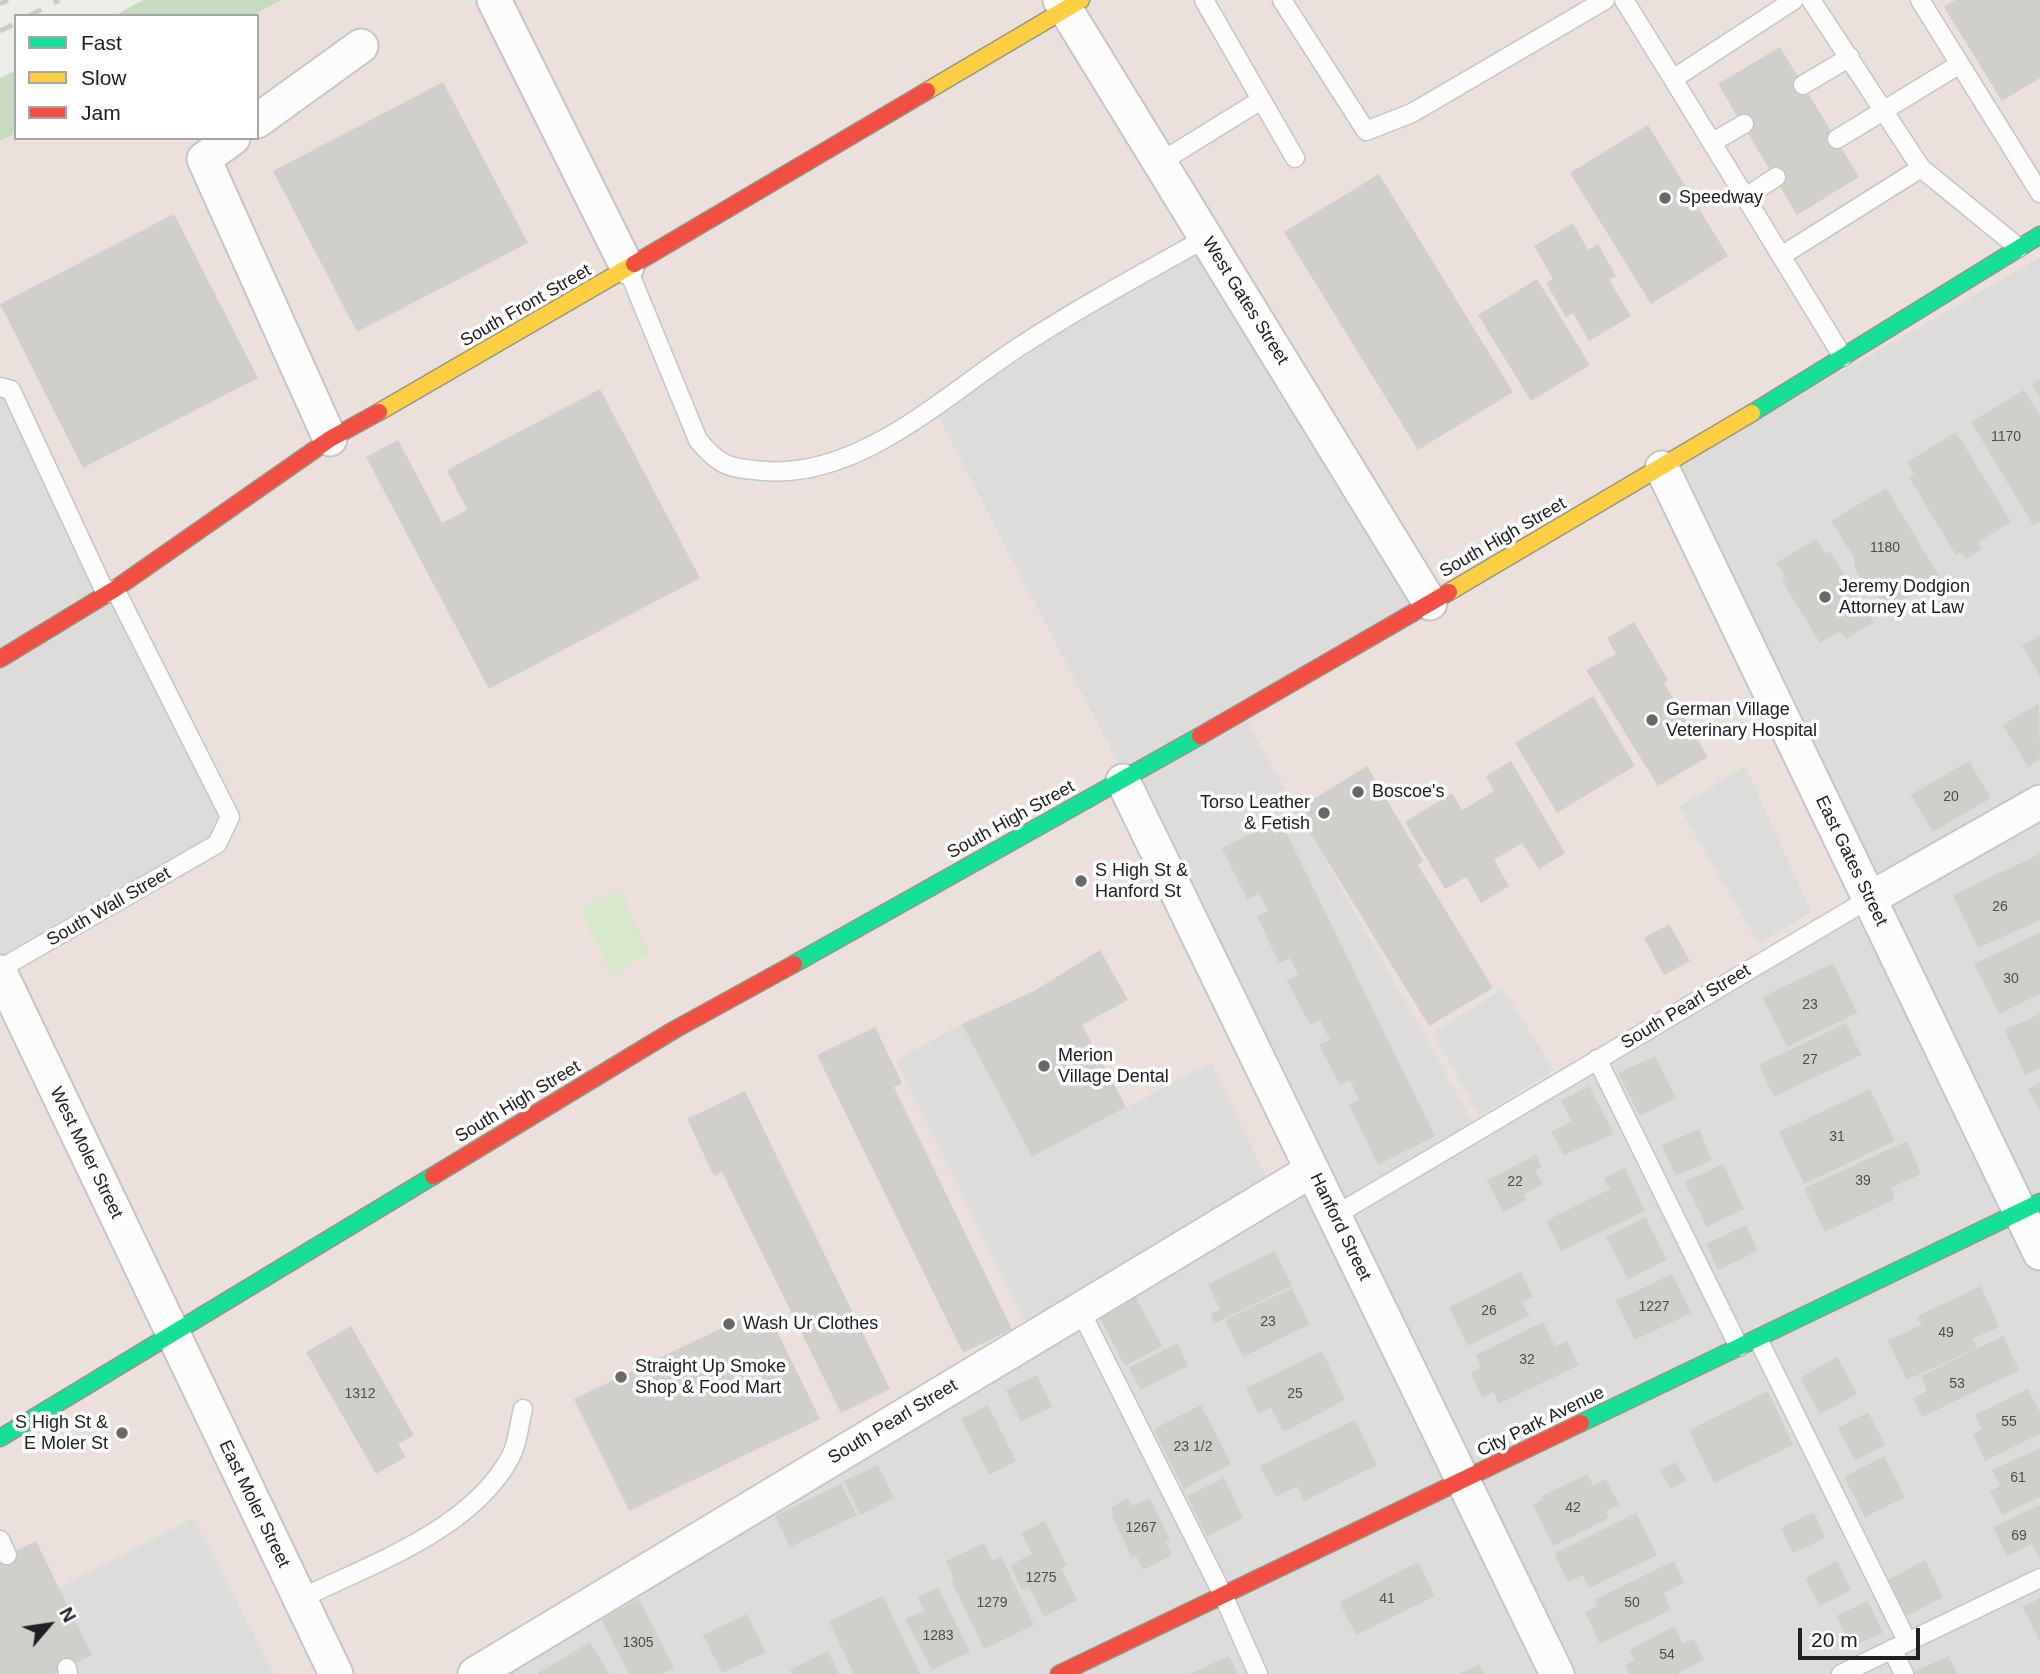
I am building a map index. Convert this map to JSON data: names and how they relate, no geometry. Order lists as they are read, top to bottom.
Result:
{
  "streets": {
    "main road": ["South Front Street", "South High Street", "City Park Avenue"],
    "street": [
      "West Gates Street",
      "East Gates Street",
      "South Pearl Street",
      "West Moler Street",
      "Hanford Street",
      "East Moler Street"
    ],
    "lane": ["South Wall Street"]
  },
  "crossings": [
    ["West Gates Street", "South Front Street"],
    ["West Gates Street", "South High Street"],
    ["South Front Street", "South Wall Street"],
    ["South High Street", "East Gates Street"],
    ["South High Street", "West Moler Street"],
    ["South High Street", "Hanford Street"],
    ["South High Street", "East Moler Street"],
    ["East Gates Street", "South Pearl Street"],
    ["East Gates Street", "City Park Avenue"],
    ["South Wall Street", "West Moler Street"],
    ["South Pearl Street", "Hanford Street"],
    ["West Moler Street", "East Moler Street"],
    ["Hanford Street", "City Park Avenue"]
  ],
  "places": [
    "Speedway",
    "Jeremy Dodgion Attorney at Law",
    "German Village Veterinary Hospital",
    "Boscoe's",
    "Torso Leather & Fetish",
    "S High St & Hanford St",
    "Merion Village Dental",
    "Wash Ur Clothes",
    "Straight Up Smoke Shop & Food Mart",
    "S High St & E Moler St"
  ],
  "house_numbers": [
    "1170",
    "1180",
    "20",
    "26",
    "30",
    "23",
    "27",
    "31",
    "39",
    "22",
    "1227",
    "26",
    "23",
    "49",
    "32",
    "53",
    "1312",
    "25",
    "55",
    "23 1/2",
    "61",
    "42",
    "1267",
    "69",
    "1275",
    "41",
    "1279",
    "50",
    "1283",
    "1305",
    "54"
  ],
  "legend": ["Fast", "Slow", "Jam"],
  "scale_bar": "20 m",
  "north": "top right"
}
